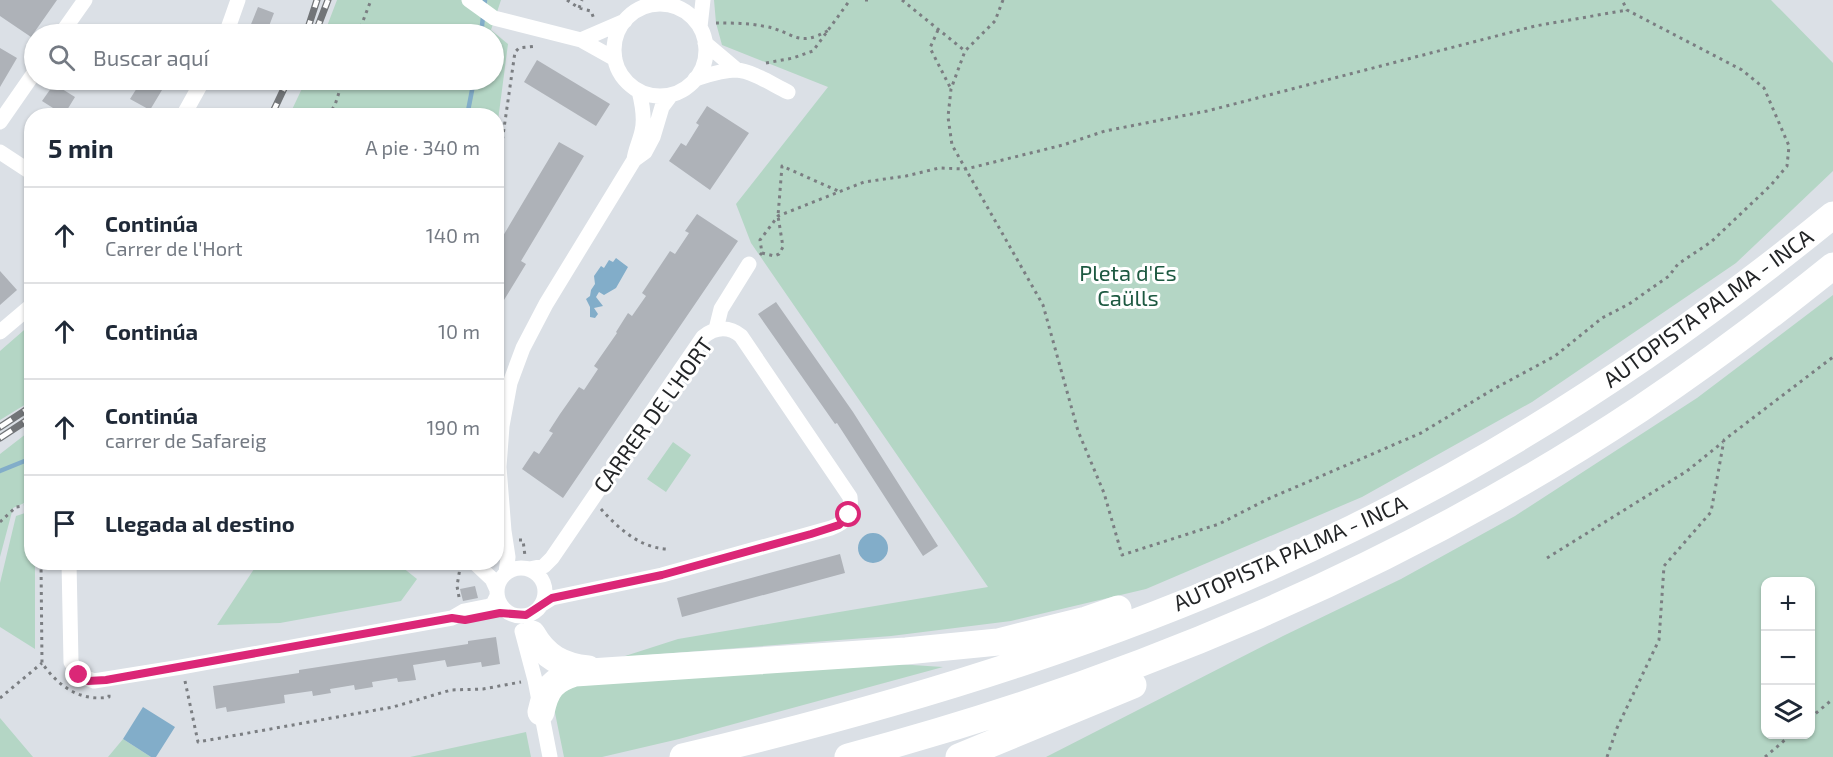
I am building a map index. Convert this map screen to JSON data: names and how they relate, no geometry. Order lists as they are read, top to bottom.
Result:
{
  "streets": {
    "highway": ["AUTOPISTA PALMA - INCA"],
    "street": ["CARRER DE L'HORT"]
  },
  "parks": ["Pleta d'Es Caülls"],
  "page": {
    "search": "Buscar aquí",
    "heading": ["5 min", "A pie · 340 m"],
    "list": [
      ["Continúa", "Carrer de l'Hort", "140 m"],
      ["Continúa", "10 m"],
      ["Continúa", "carrer de Safareig", "190 m"],
      "Llegada al destino"
    ],
    "map_buttons": ["+", "−"]
  }
}
